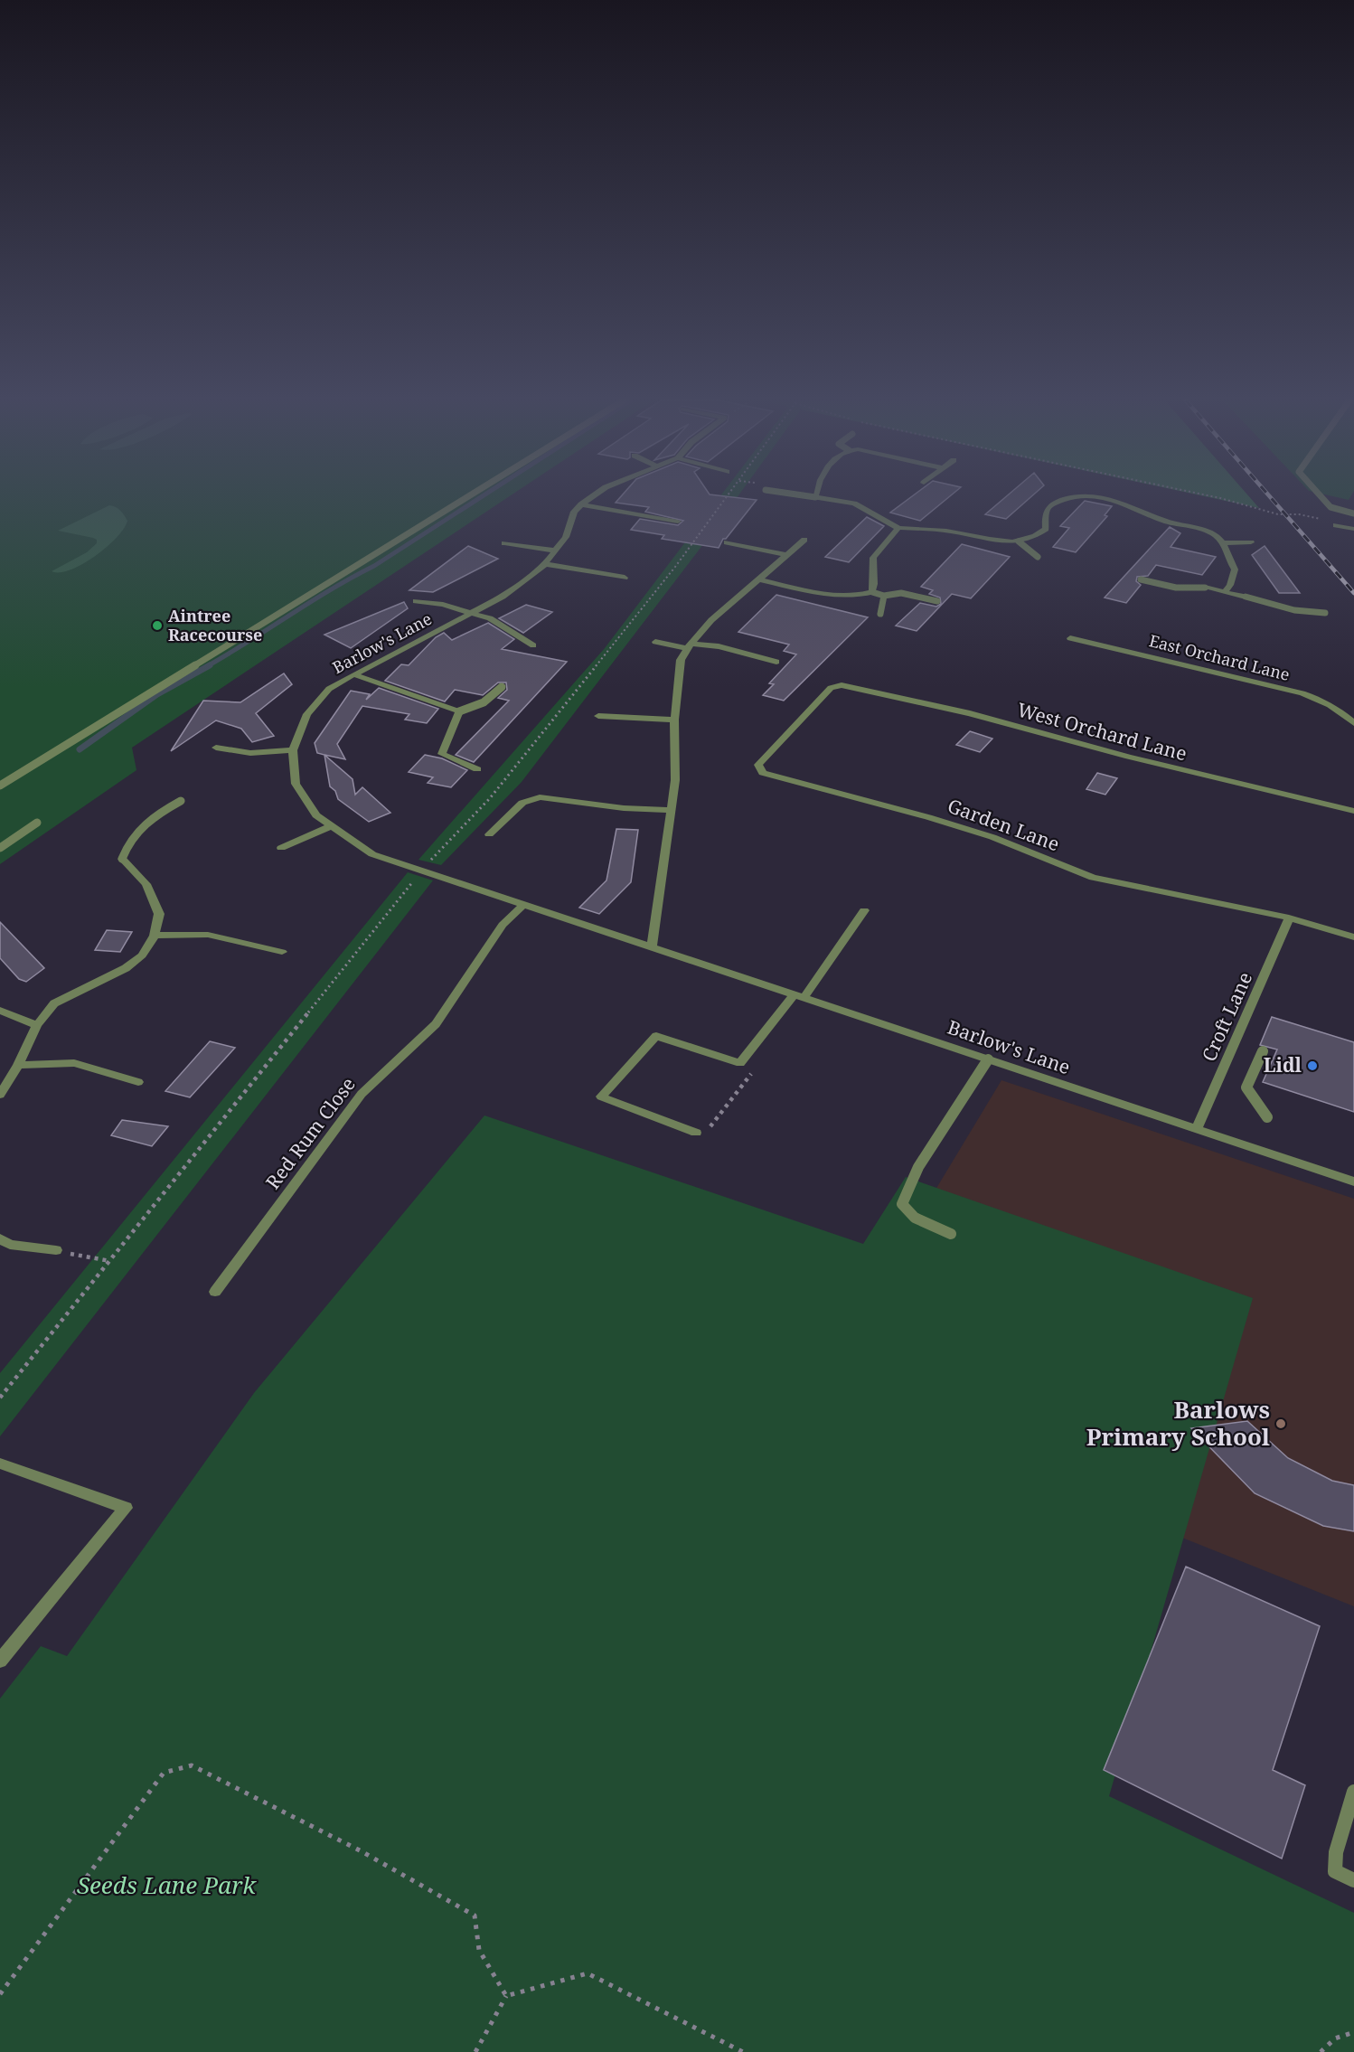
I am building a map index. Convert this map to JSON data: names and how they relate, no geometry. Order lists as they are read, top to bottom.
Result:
{
  "streets": {
    "street": [
      "Barlow's Lane",
      "East Orchard Lane",
      "West Orchard Lane",
      "Garden Lane",
      "Croft Lane",
      "Red Rum Close"
    ]
  },
  "crossings": [
    ["Barlow's Lane", "Croft Lane"],
    ["Barlow's Lane", "Red Rum Close"],
    ["West Orchard Lane", "Garden Lane"],
    ["Garden Lane", "Croft Lane"]
  ],
  "parks": ["Seeds Lane Park"],
  "places": ["Aintree Racecourse", "Lidl", "Barlows Primary School"]
}
